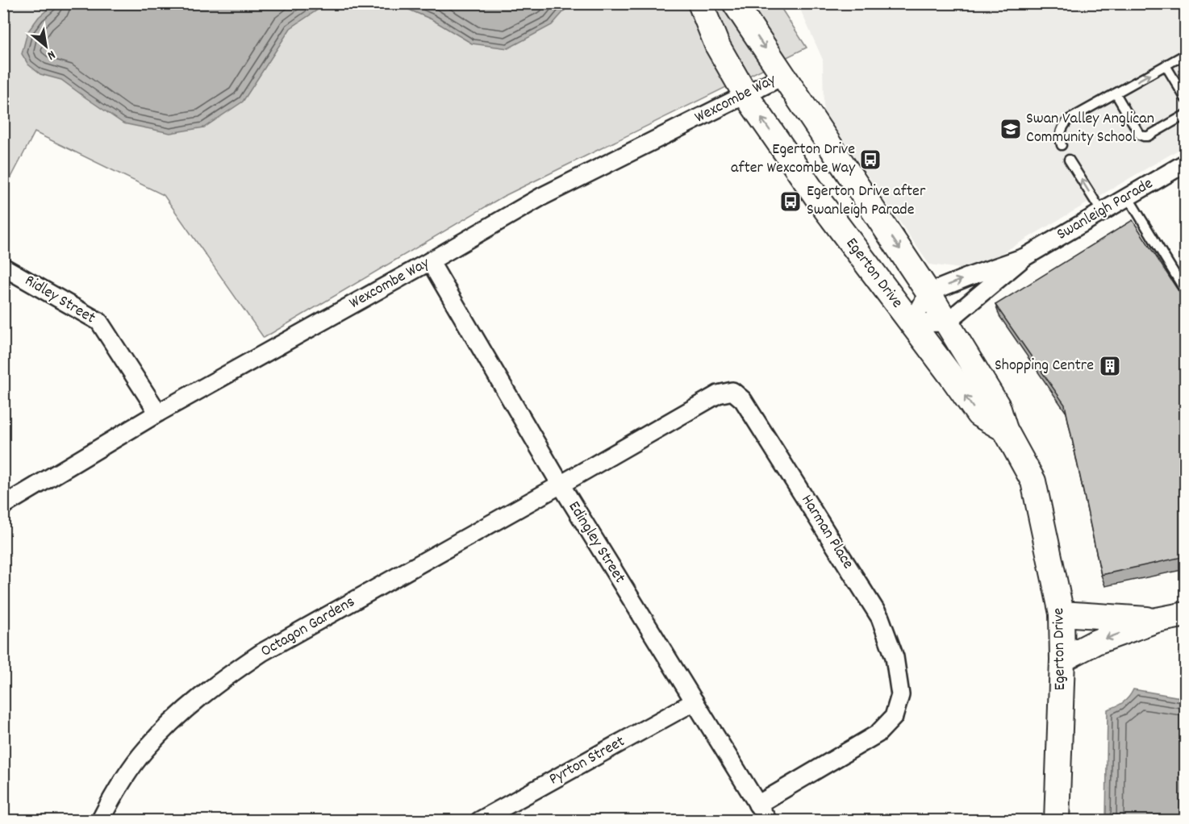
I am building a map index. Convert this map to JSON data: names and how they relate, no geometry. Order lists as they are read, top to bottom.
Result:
{
  "streets": {
    "street": [
      "Wexcombe Way",
      "Swanleigh Parade",
      "Egerton Drive",
      "Ridley Street",
      "Harman Place",
      "Edingley Street",
      "Octagon Gardens",
      "Pyrton Street"
    ]
  },
  "crossings": [
    ["Wexcombe Way", "Egerton Drive"],
    ["Wexcombe Way", "Ridley Street"],
    ["Wexcombe Way", "Edingley Street"],
    ["Swanleigh Parade", "Egerton Drive"],
    ["Harman Place", "Edingley Street"],
    ["Harman Place", "Octagon Gardens"],
    ["Edingley Street", "Octagon Gardens"],
    ["Edingley Street", "Pyrton Street"]
  ],
  "places": {
    "school or university": ["Swan Valley Anglican Community School"],
    "bus stop": ["Egerton Drive after Wexcombe Way", "Egerton Drive after Swanleigh Parade"],
    "building": ["Shopping Centre"]
  },
  "north": "bottom right"
}
